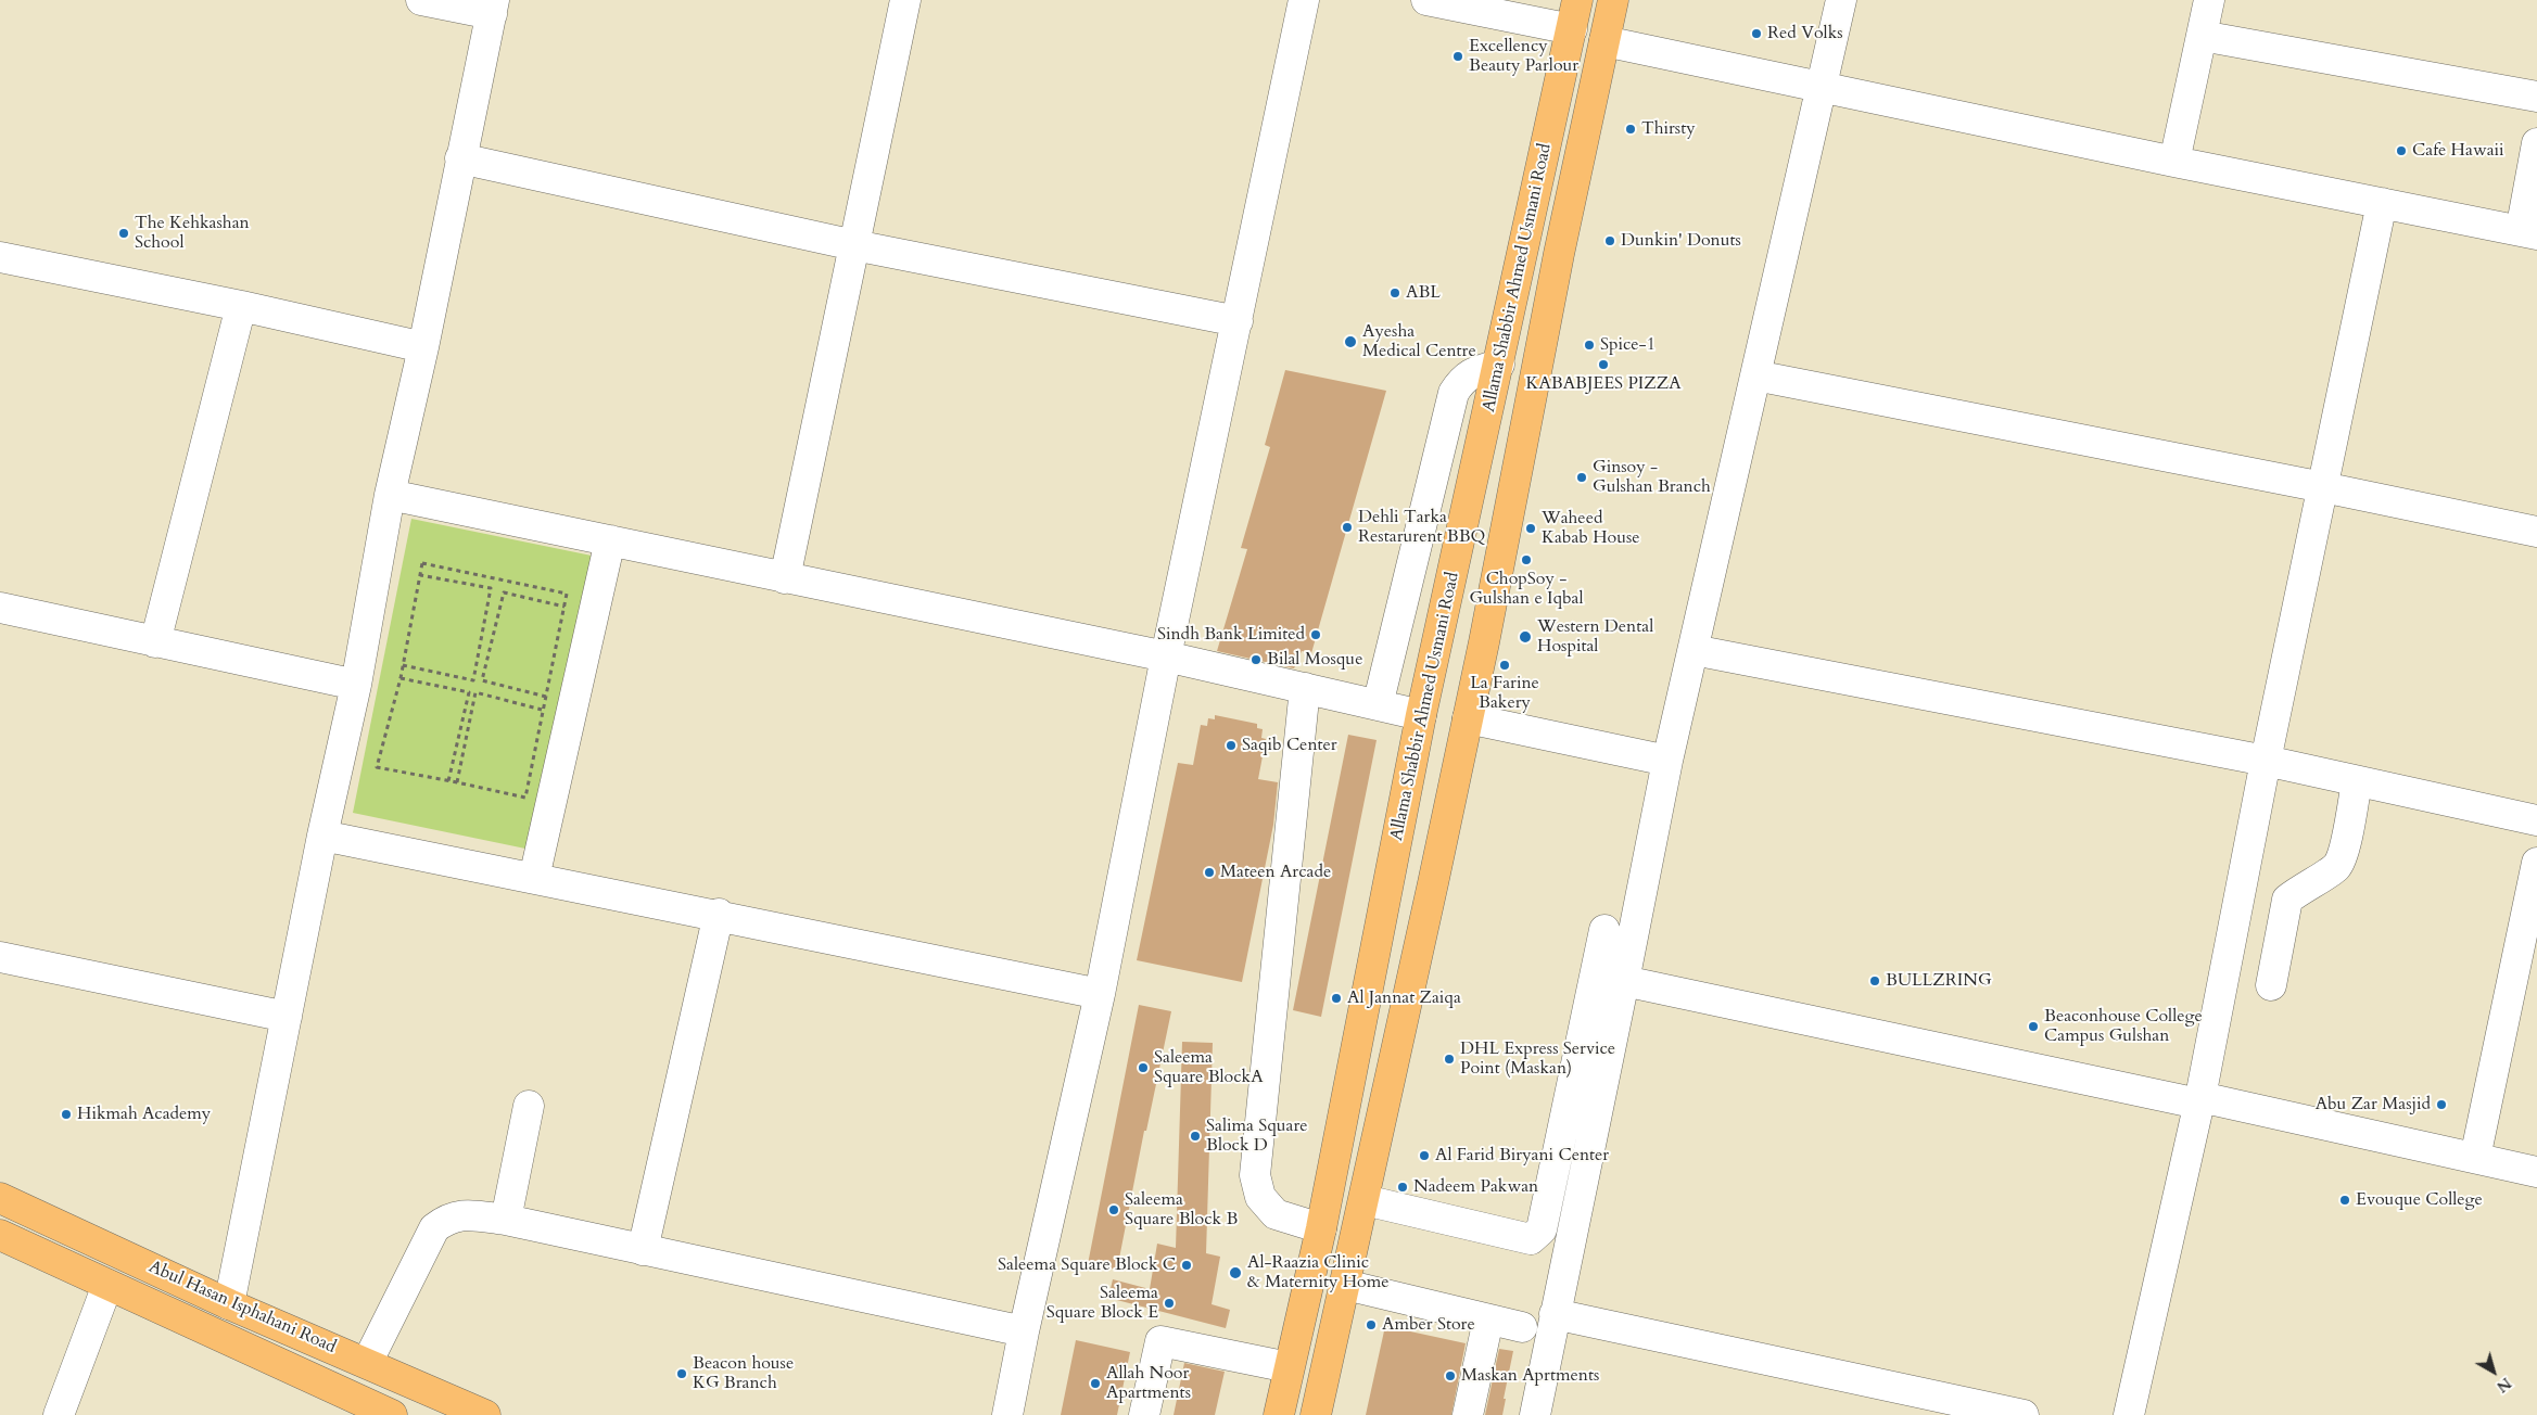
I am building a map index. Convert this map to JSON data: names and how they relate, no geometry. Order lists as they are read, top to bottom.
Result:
{
  "streets": {
    "main road": ["Allama Shabbir Ahmed Usmani Road", "Abul Hasan Isphahani Road"]
  },
  "places": [
    "Red Volks",
    "Excellency Beauty Parlour",
    "Thirsty",
    "Cafe Hawaii",
    "The Kehkashan School",
    "Dunkin' Donuts",
    "ABL",
    "Ayesha Medical Centre",
    "Spice-1",
    "KABABJEES PIZZA",
    "Ginsoy - Gulshan Branch",
    "Dehli Tarka Restarurent BBQ",
    "Waheed Kabab House",
    "ChopSoy - Gulshan e Iqbal",
    "Sindh Bank Limited",
    "Western Dental Hospital",
    "Bilal Mosque",
    "La Farine Bakery",
    "Saqib Center",
    "Mateen Arcade",
    "BULLZRING",
    "Al Jannat Zaiqa",
    "Beaconhouse College Campus Gulshan",
    "DHL Express Service Point (Maskan)",
    "Saleema Square BlockA",
    "Abu Zar Masjid",
    "Hikmah Academy",
    "Salima Square Block D",
    "Al Farid Biryani Center",
    "Nadeem Pakwan",
    "Evouque College",
    "Saleema Square Block B",
    "Saleema Square Block C",
    "Al-Raazia Clinic & Maternity Home",
    "Saleema Square Block E",
    "Amber Store",
    "Beacon house KG Branch",
    "Maskan Aprtments",
    "Allah Noor Apartments"
  ],
  "north": "bottom right"
}
